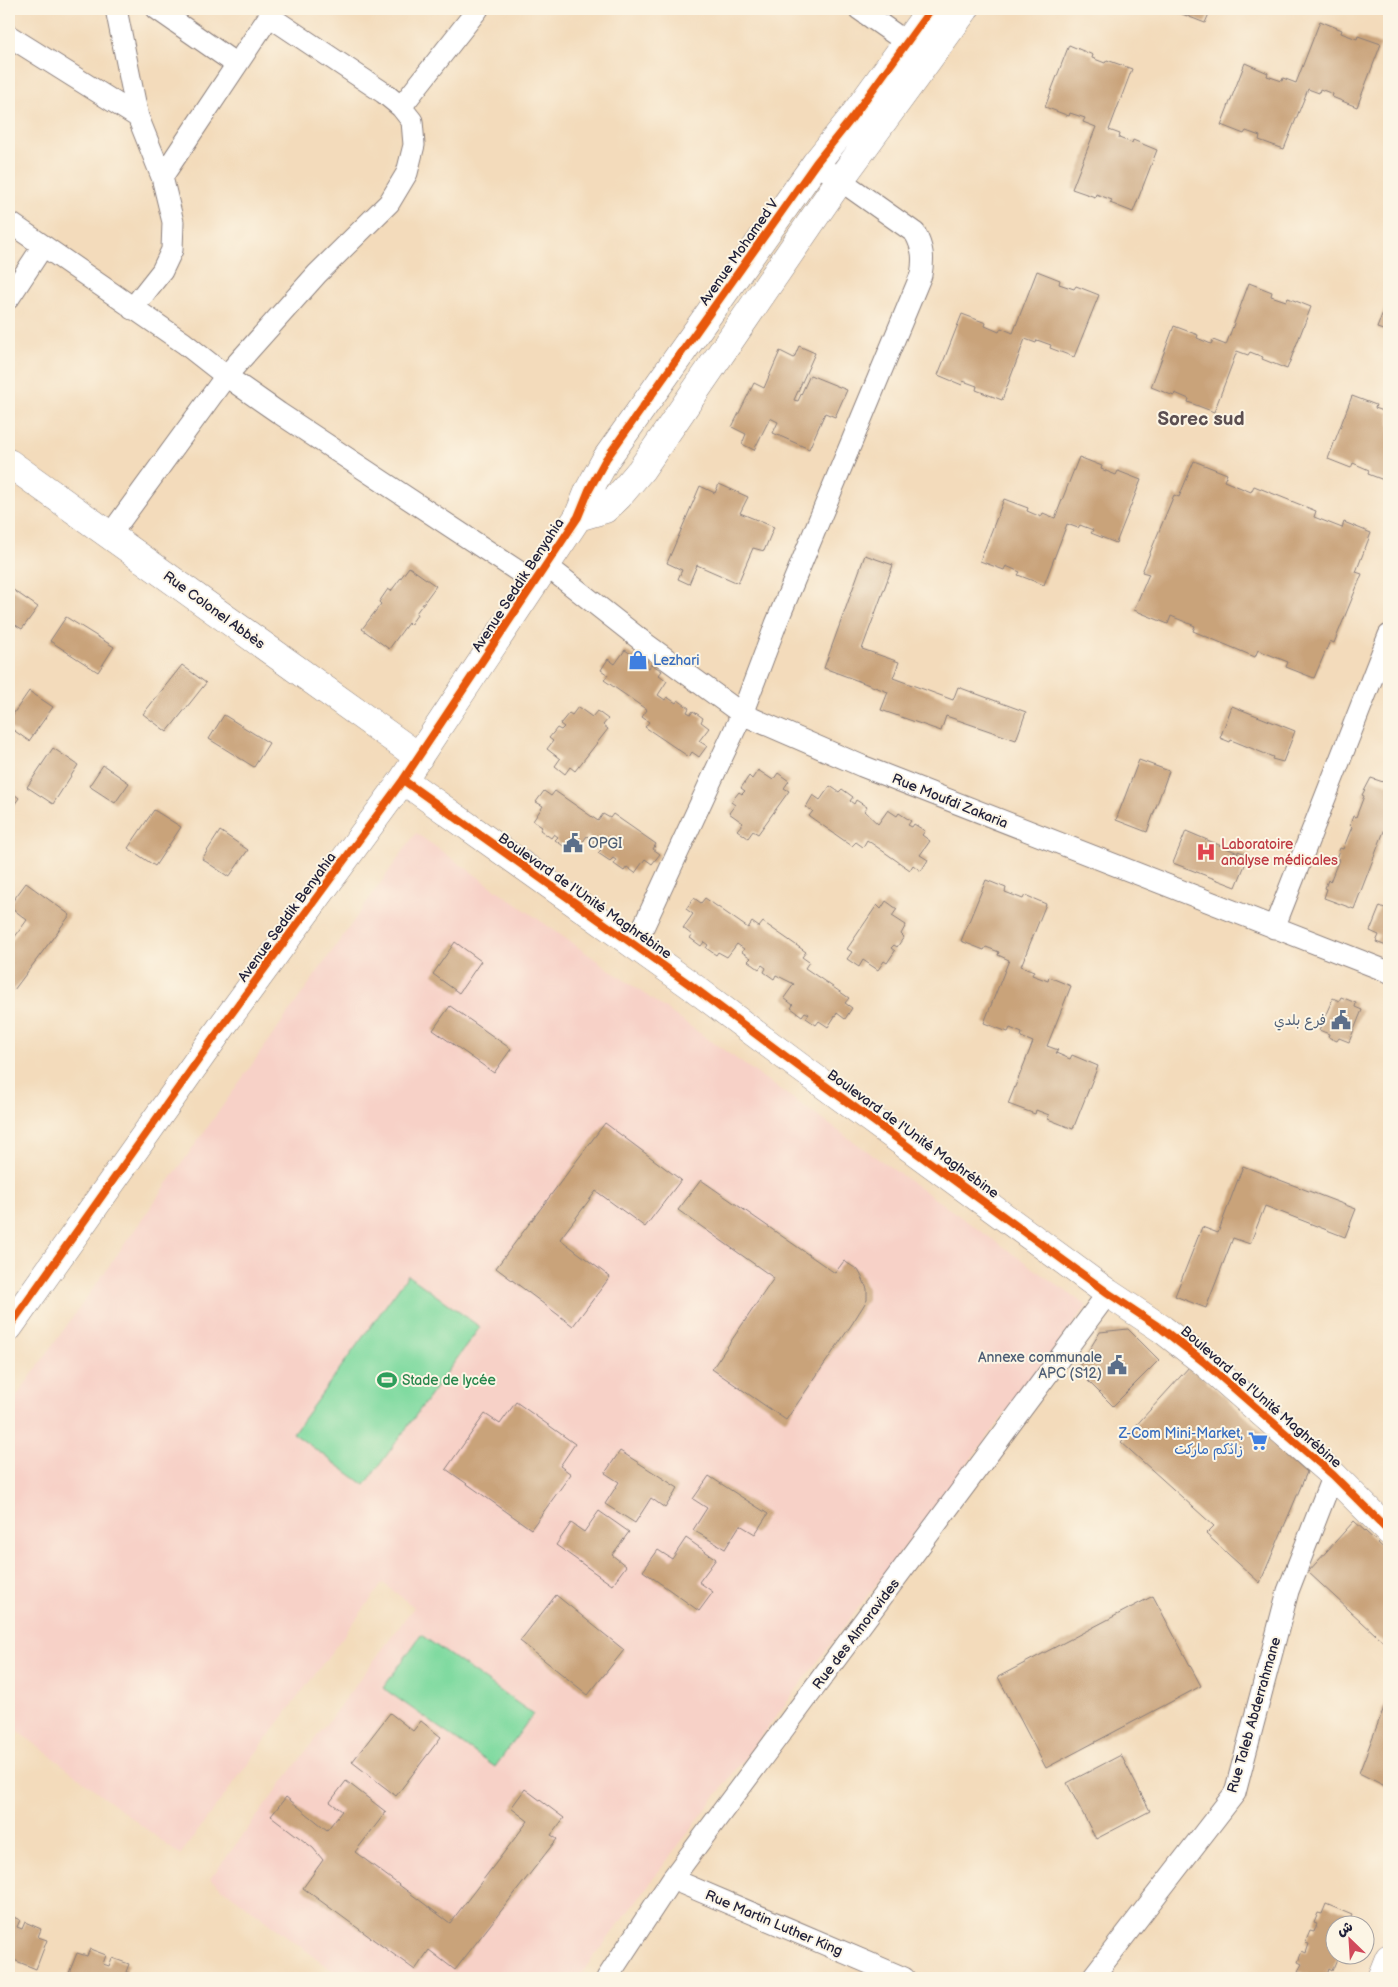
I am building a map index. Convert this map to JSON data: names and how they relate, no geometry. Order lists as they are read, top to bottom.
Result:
{
  "streets": {
    "street": [
      "Avenue Mohamed V",
      "Avenue Seddik Benyahia",
      "Rue Colonel Abbès",
      "Rue Moufdi Zakaria",
      "Boulevard de l'Unité Maghrébine",
      "Rue des Almoravides",
      "Rue Taleb Abderrahmane",
      "Rue Martin Luther King"
    ]
  },
  "crossings": [
    ["Avenue Mohamed V", "Avenue Seddik Benyahia"],
    ["Avenue Seddik Benyahia", "Rue Colonel Abbès"],
    ["Avenue Seddik Benyahia", "Rue Moufdi Zakaria"],
    ["Avenue Seddik Benyahia", "Boulevard de l'Unité Maghrébine"],
    ["Boulevard de l'Unité Maghrébine", "Rue des Almoravides"],
    ["Boulevard de l'Unité Maghrébine", "Rue Taleb Abderrahmane"],
    ["Rue des Almoravides", "Rue Martin Luther King"]
  ],
  "districts": ["Sorec sud"],
  "places": {
    "shop": ["Lezhari"],
    "public building": ["OPGI", "فرع بلدي", "Annexe communale APC (S12)"],
    "hospital": ["Laboratoire analyse médicales"],
    "sports": ["Stade de lycée"],
    "supermarket": ["Z-Com Mini-Market, زادُكم ماركت"]
  },
  "north": "top left"
}
